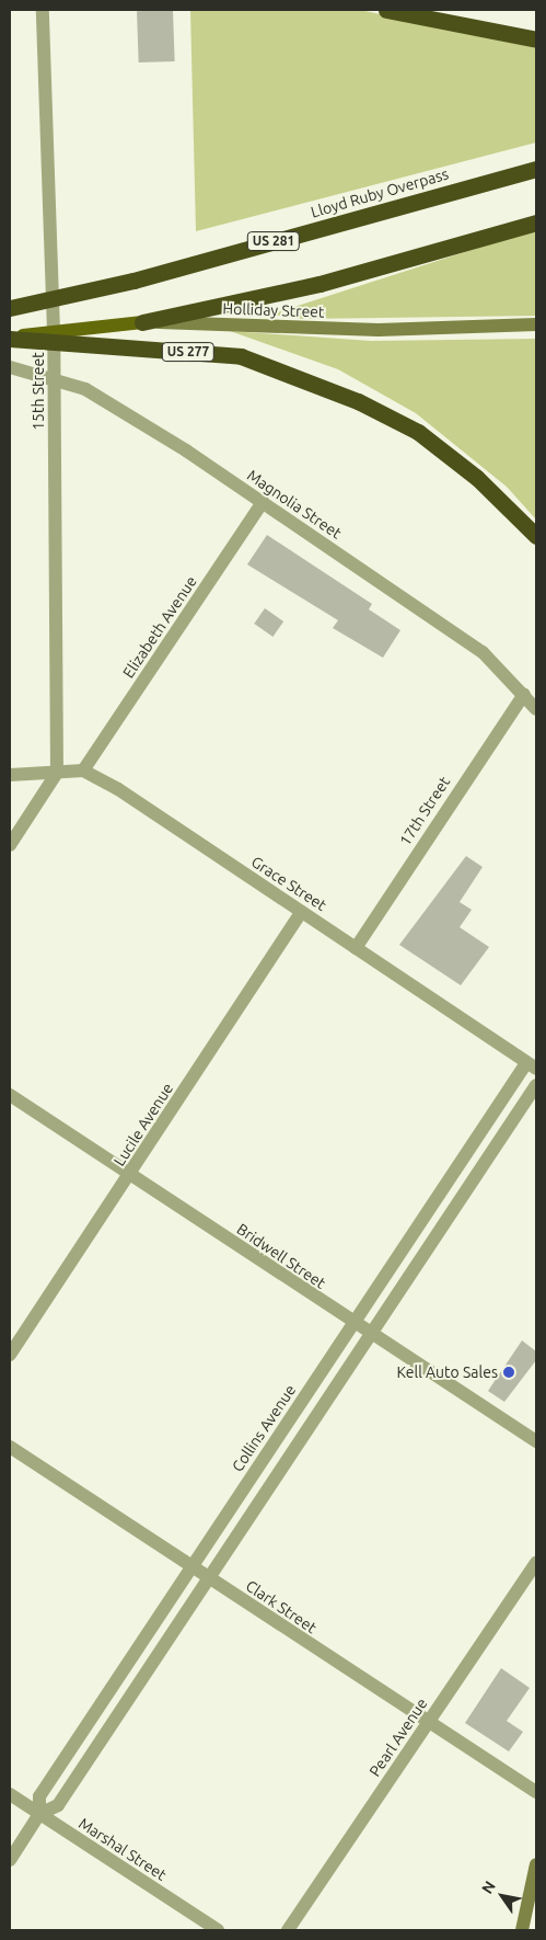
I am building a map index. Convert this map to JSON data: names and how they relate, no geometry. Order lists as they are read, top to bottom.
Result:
{
  "streets": {
    "highway": ["Lloyd Ruby Overpass", "US 281", "US 277"],
    "main road": ["Holliday Street"],
    "street": [
      "15th Street",
      "Magnolia Street",
      "Elizabeth Avenue",
      "17th Street",
      "Grace Street",
      "Lucile Avenue",
      "Bridwell Street",
      "Collins Avenue",
      "Clark Street",
      "Pearl Avenue",
      "Marshal Street"
    ]
  },
  "crossings": [
    ["Holliday Street", "US 277"],
    ["Holliday Street", "15th Street"],
    ["15th Street", "Magnolia Street"],
    ["Magnolia Street", "Elizabeth Avenue"],
    ["Magnolia Street", "17th Street"],
    ["Elizabeth Avenue", "Grace Street"],
    ["17th Street", "Grace Street"],
    ["Grace Street", "Lucile Avenue"],
    ["Grace Street", "Collins Avenue"],
    ["Lucile Avenue", "Bridwell Street"],
    ["Bridwell Street", "Collins Avenue"],
    ["Collins Avenue", "Clark Street"],
    ["Collins Avenue", "Marshal Street"],
    ["Clark Street", "Pearl Avenue"]
  ],
  "places": ["Kell Auto Sales"],
  "north": "top left"
}
